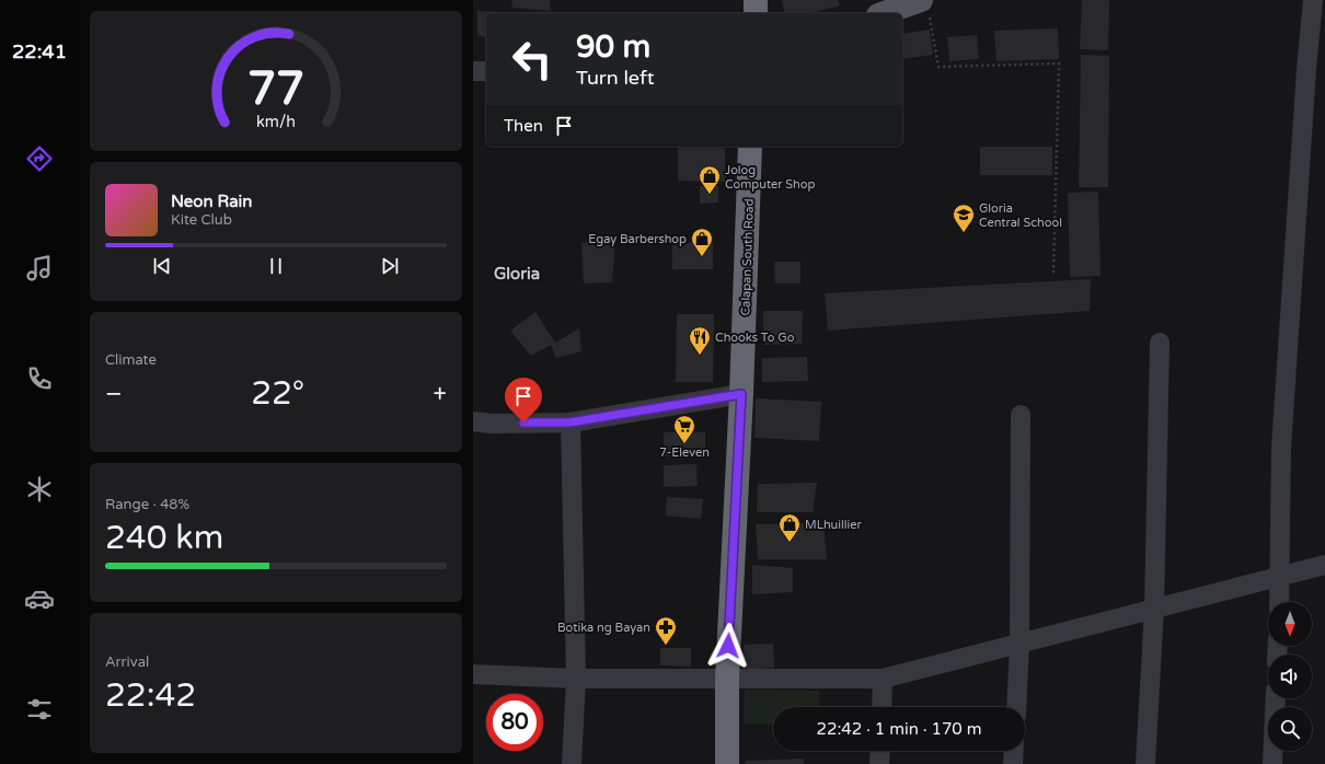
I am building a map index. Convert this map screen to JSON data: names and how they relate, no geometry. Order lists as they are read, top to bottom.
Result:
{
  "streets": {
    "highway": ["Calapan South Road"]
  },
  "districts": ["Gloria"],
  "places": {
    "shop": ["Jolog Computer Shop", "Egay Barbershop", "MLhuillier"],
    "school or university": ["Gloria Central School"],
    "restaurant": ["Chooks To Go"],
    "supermarket": ["7-Eleven"],
    "pharmacy": ["Botika ng Bayan"]
  },
  "north": "bottom",
  "page": {
    "tabs": "22:41",
    "turn": ["90 m", "Turn left"],
    "then": "Then",
    "song": ["Neon Rain", "Kite Club"],
    "tile": [
      "Climate",
      ["Range · 48%", "240 km"],
      ["Arrival", "22:42"]
    ],
    "heat": ["−", "22°", "+"],
    "limit": "80",
    "trip": "22:42 · 1 min · 170 m",
    "gauge": ["77", "km/h"]
  }
}
